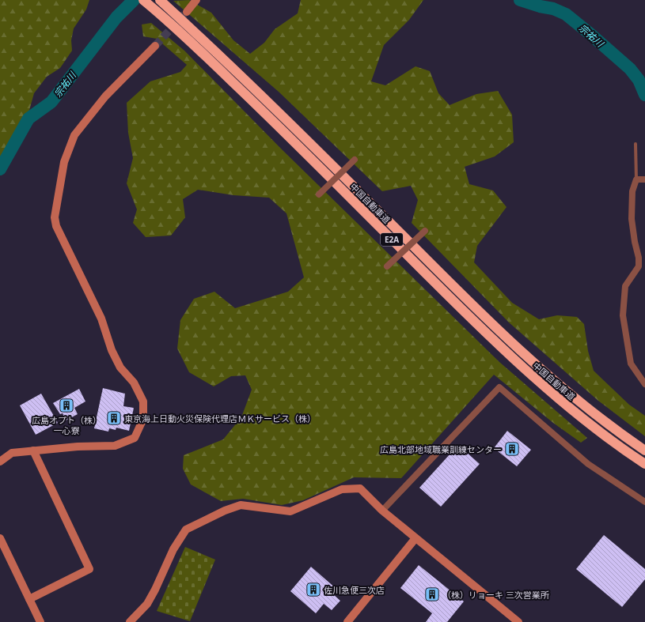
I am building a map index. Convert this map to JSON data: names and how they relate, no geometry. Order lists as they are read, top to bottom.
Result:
{
  "streets": {
    "highway": ["中国自動車道", "E2A"]
  },
  "water": ["宗祐川"],
  "places": {
    "building": [
      "広島オプト（株） 一心寮",
      "東京海上日動火災保険代理店ＭＫサービス（株）",
      "広島北部地域職業訓練センター",
      "佐川急便三次店",
      "（株）リョーキ 三次営業所"
    ]
  }
}
